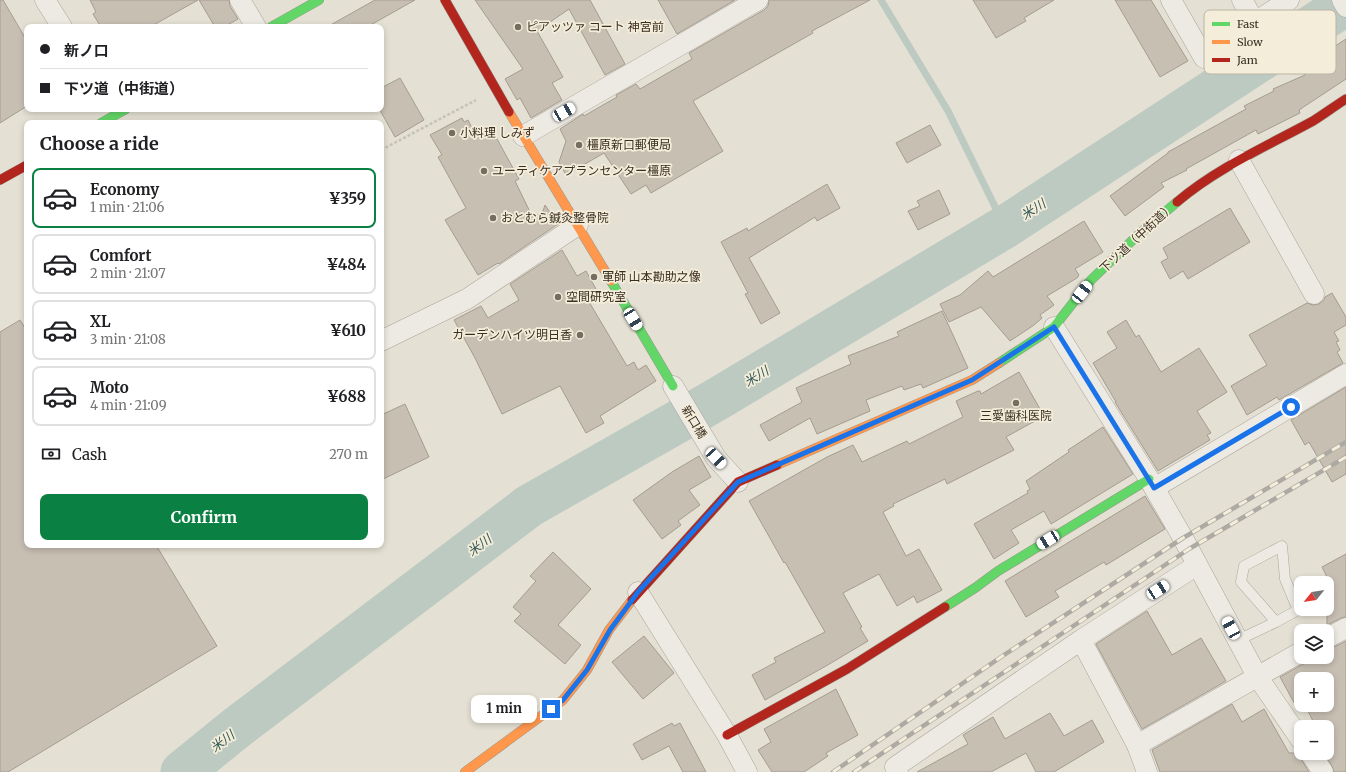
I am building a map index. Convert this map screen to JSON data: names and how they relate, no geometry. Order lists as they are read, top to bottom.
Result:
{
  "streets": {
    "main road": ["下ツ道（中街道）"],
    "street": ["新口橋"]
  },
  "crossings": [
    ["下ツ道（中街道）", "新口橋"]
  ],
  "water": ["米川"],
  "places": [
    "ピアッツァ コート 神宮前",
    "小料理 しみず",
    "橿原新口郵便局",
    "ユーティケアプランセンター橿原",
    "おとむら鍼灸整骨院",
    "軍師 山本勘助之像",
    "空間研究室",
    "ガーデンハイツ明日香",
    "三愛歯科医院"
  ],
  "legend": ["Fast", "Slow", "Jam"],
  "north": "bottom left",
  "page": {
    "banner": ["新ノ口", "下ツ道（中街道）"],
    "heading": "Choose a ride",
    "list": [
      {
        "name": "Economy",
        "note": "1 min · 21:06",
        "value": "¥359"
      },
      {
        "name": "Comfort",
        "note": "2 min · 21:07",
        "value": "¥484"
      },
      {
        "name": "XL",
        "note": "3 min · 21:08",
        "value": "¥610"
      },
      {
        "name": "Moto",
        "note": "4 min · 21:09",
        "value": "¥688"
      }
    ],
    "pay": ["Cash", "270 m"],
    "buttons": "Confirm",
    "map_buttons": ["+", "−"],
    "bubble": "1 min"
  }
}
